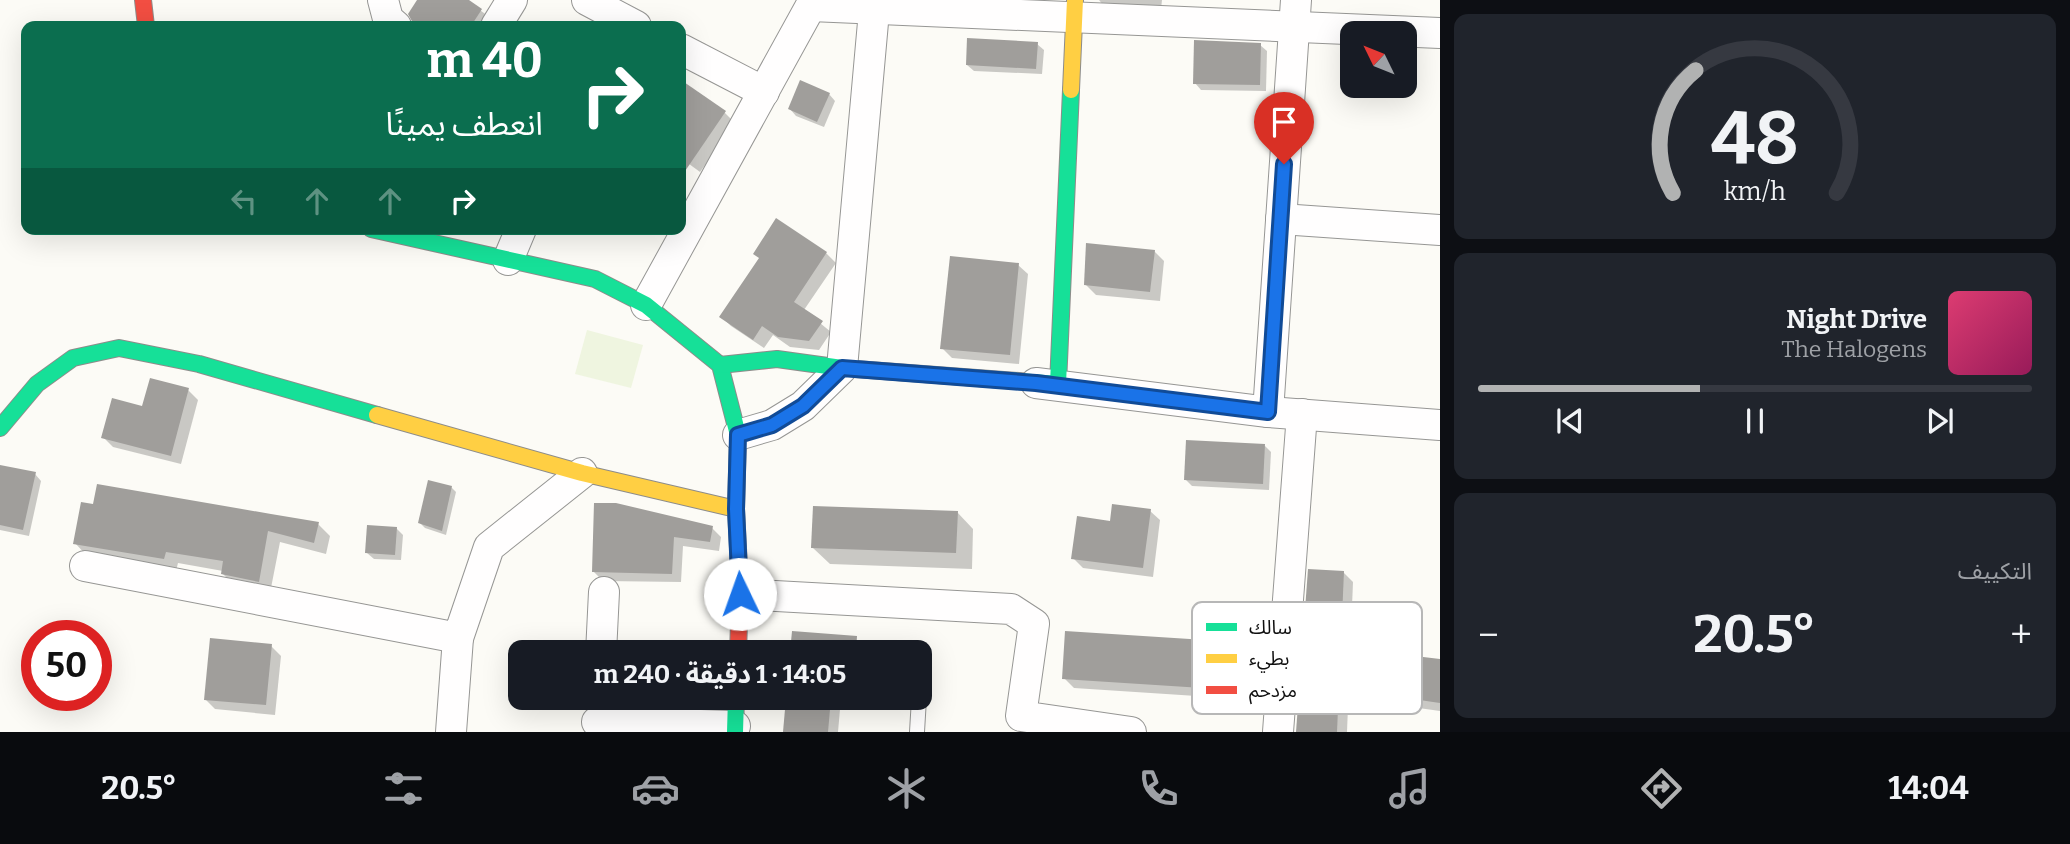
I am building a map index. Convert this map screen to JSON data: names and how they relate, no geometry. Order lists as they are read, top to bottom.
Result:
{
  "legend": ["سالك", "بطيء", "مزدحم"],
  "north": "top left",
  "page": {
    "turn": ["40 m", "انعطف يمينًا"],
    "song": ["Night Drive", "The Halogens"],
    "tile": "التكييف",
    "heat": ["−", "20.5°", "+"],
    "limit": "50",
    "trip": "14:05 · 1 دقيقة · 240 m",
    "tabs": ["14:04", "20.5°"],
    "gauge": ["48", "km/h"]
  }
}
